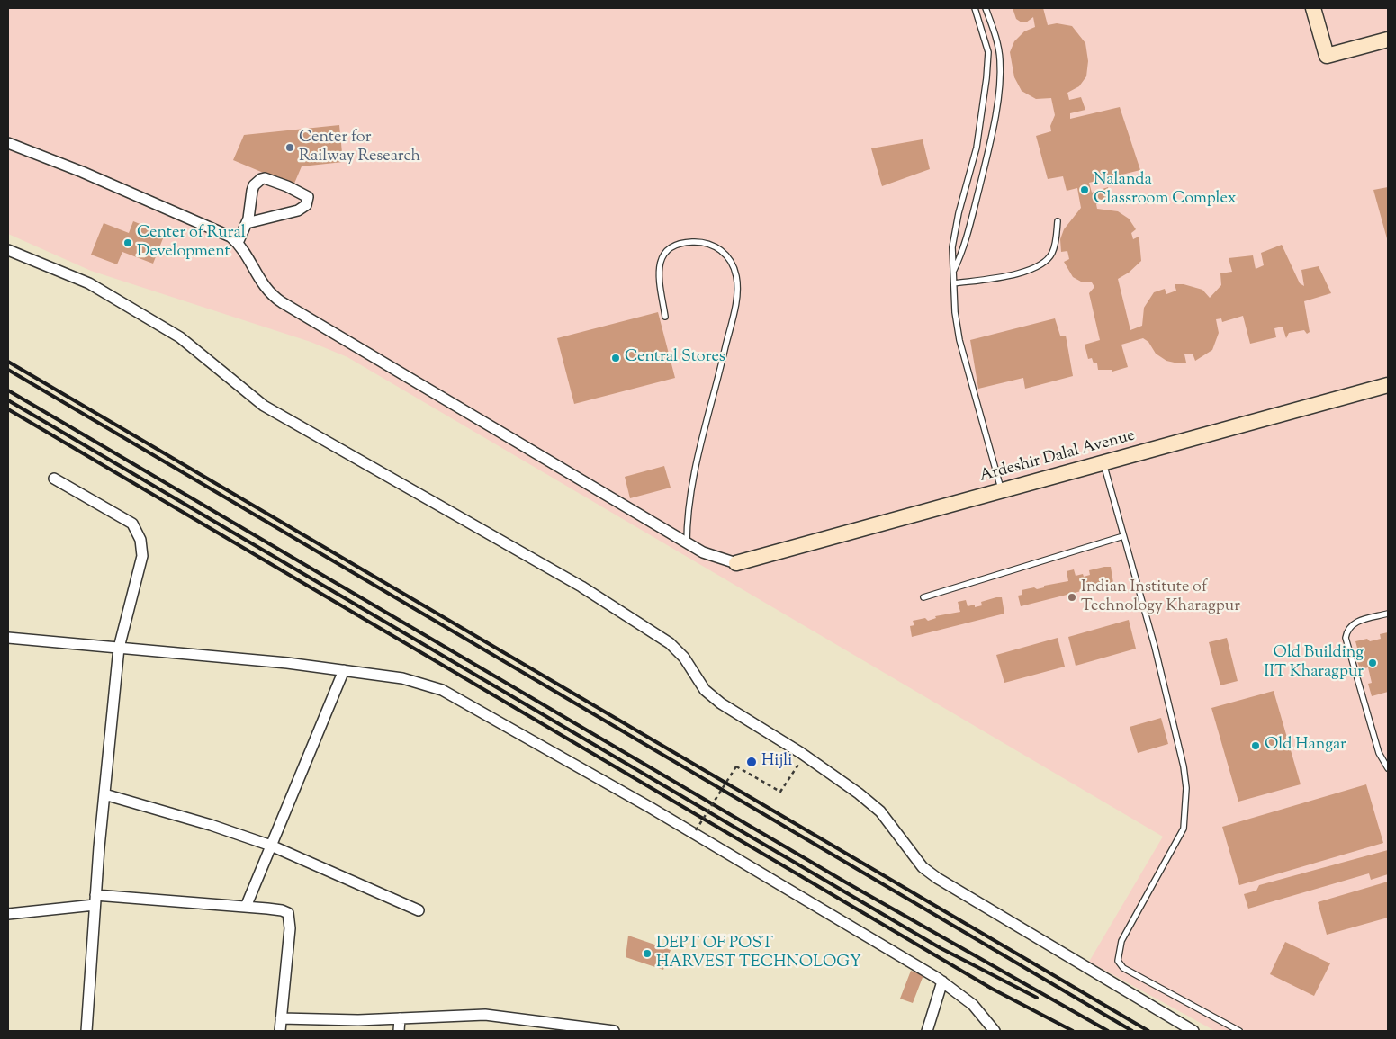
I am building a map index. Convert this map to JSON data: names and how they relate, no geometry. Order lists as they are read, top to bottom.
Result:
{
  "streets": {
    "street": ["Ardeshir Dalal Avenue"]
  },
  "places": [
    "Center for Railway Research",
    "Nalanda Classroom Complex",
    "Center of Rural Development",
    "Central Stores",
    "Indian Institute of Technology Kharagpur",
    "Old Building IIT Kharagpur",
    "Old Hangar",
    "Hijli",
    "DEPT OF POST HARVEST TECHNOLOGY"
  ]
}
